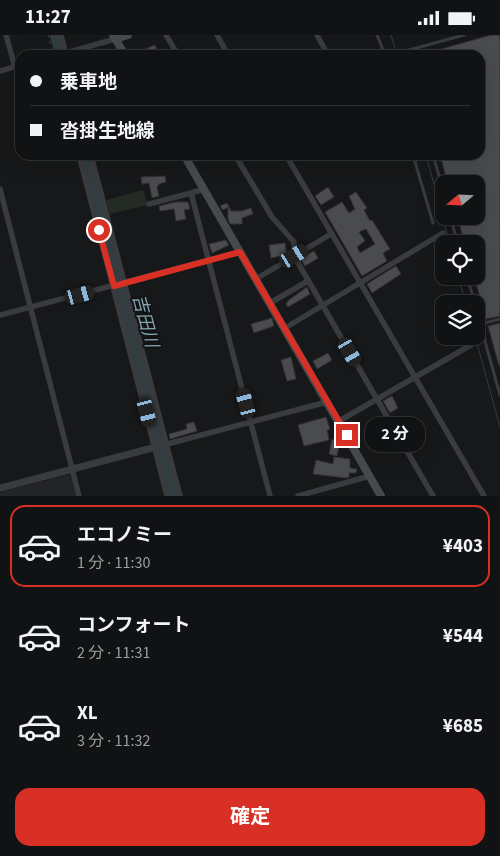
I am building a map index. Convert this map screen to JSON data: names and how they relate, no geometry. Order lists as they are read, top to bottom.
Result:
{
  "water": ["吉田川"],
  "north": "left",
  "page": {
    "status": "11:27",
    "banner": ["乗車地", "沓掛生地線"],
    "bubble": "2 分",
    "list": [
      {
        "name": "エコノミー",
        "note": "1 分 · 11:30",
        "value": "¥403"
      },
      {
        "name": "コンフォート",
        "note": "2 分 · 11:31",
        "value": "¥544"
      },
      {
        "name": "XL",
        "note": "3 分 · 11:32",
        "value": "¥685"
      }
    ],
    "buttons": "確定"
  }
}
